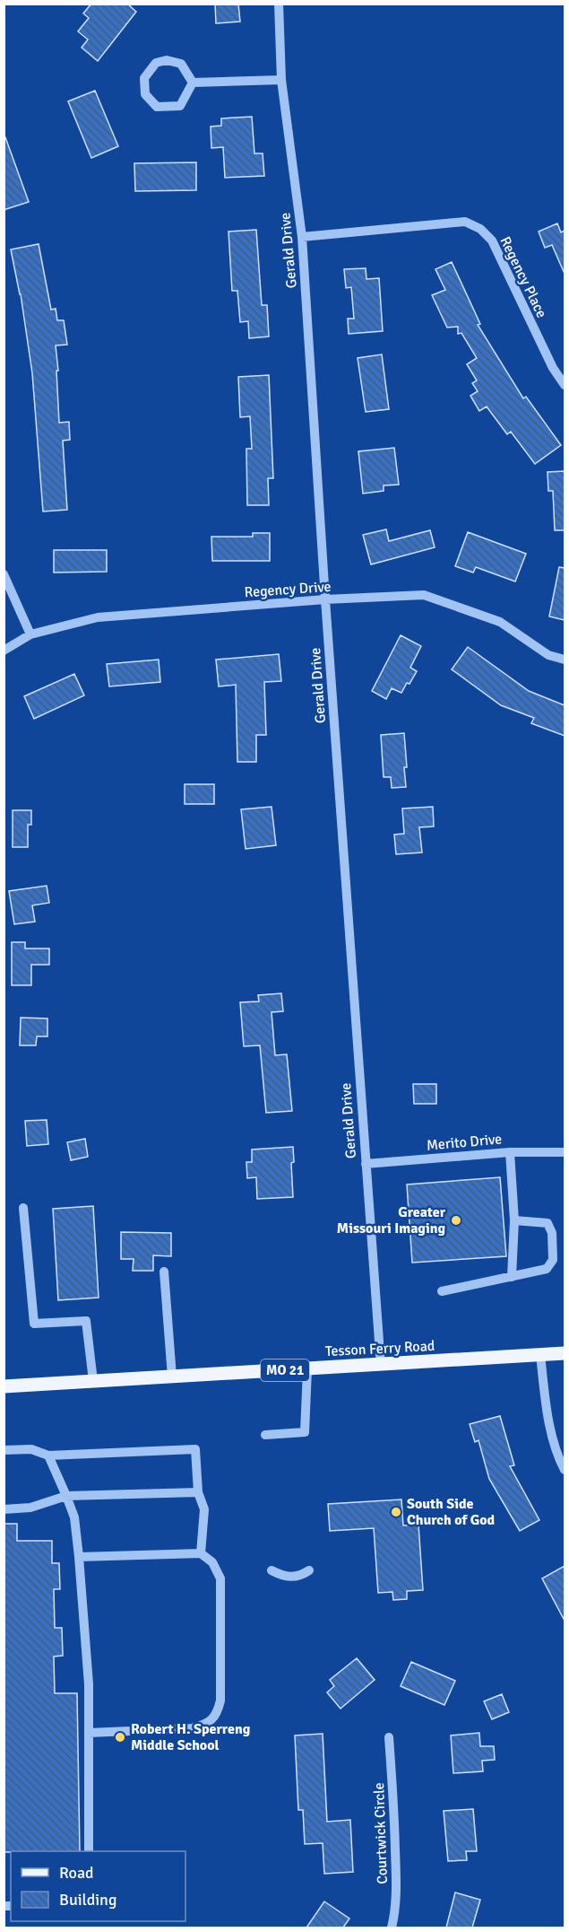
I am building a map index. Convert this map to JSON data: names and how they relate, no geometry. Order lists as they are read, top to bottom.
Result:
{
  "streets": {
    "main road": ["Tesson Ferry Road", "MO 21"],
    "street": [
      "Gerald Drive",
      "Regency Place",
      "Regency Drive",
      "Merito Drive",
      "Courtwick Circle"
    ]
  },
  "crossings": [
    ["Gerald Drive", "Regency Place"],
    ["Gerald Drive", "Regency Drive"],
    ["Gerald Drive", "Merito Drive"],
    ["Gerald Drive", "Tesson Ferry Road"]
  ],
  "places": ["Greater Missouri Imaging", "South Side Church of God", "Robert H. Sperreng Middle School"],
  "legend": ["Road", "Building"]
}
